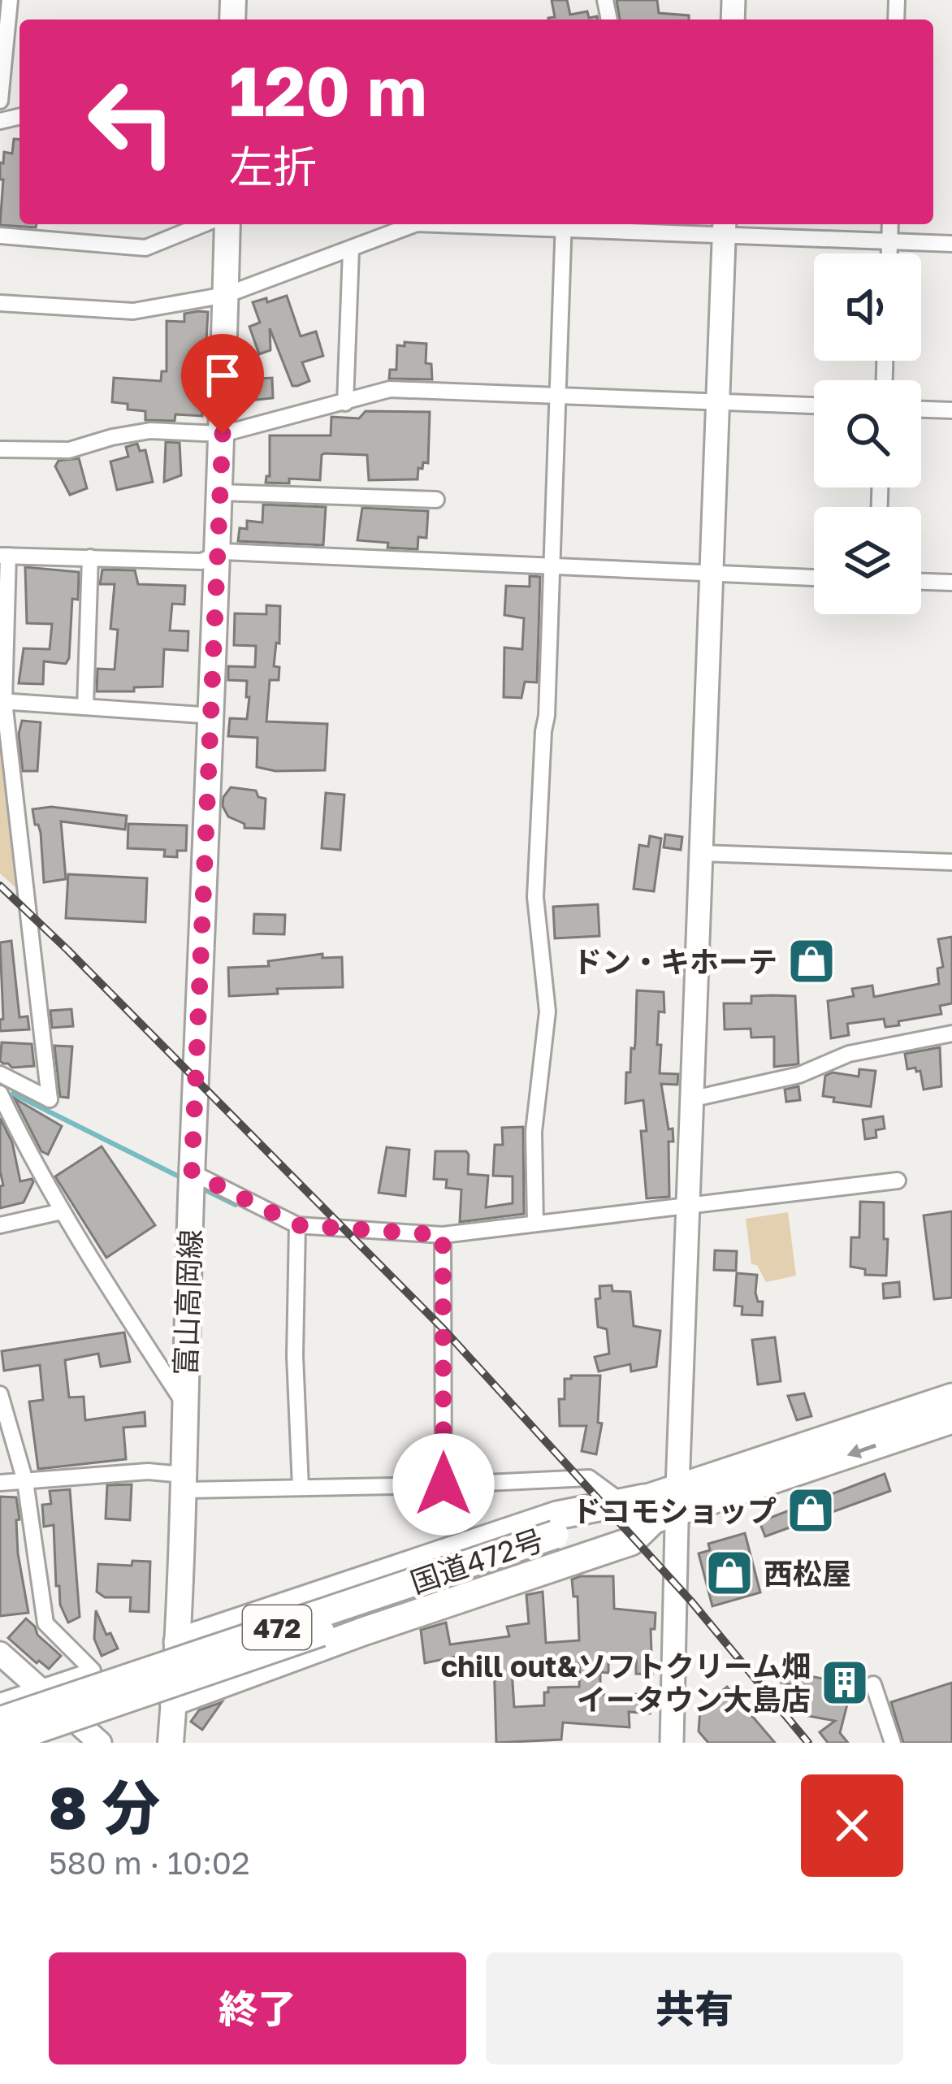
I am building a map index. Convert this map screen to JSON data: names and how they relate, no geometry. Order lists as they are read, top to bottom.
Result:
{
  "streets": {
    "highway": ["国道472号", "472"],
    "main road": ["富山高岡線"]
  },
  "places": {
    "shop": ["ドン・キホーテ", "ドコモショップ", "西松屋"],
    "building": ["chill out&ソフトクリーム畑 イータウン大島店"]
  },
  "page": {
    "turn": ["120 m", "左折"],
    "heading": ["8 分", "580 m · 10:02"],
    "buttons": ["終了", "共有"]
  }
}
